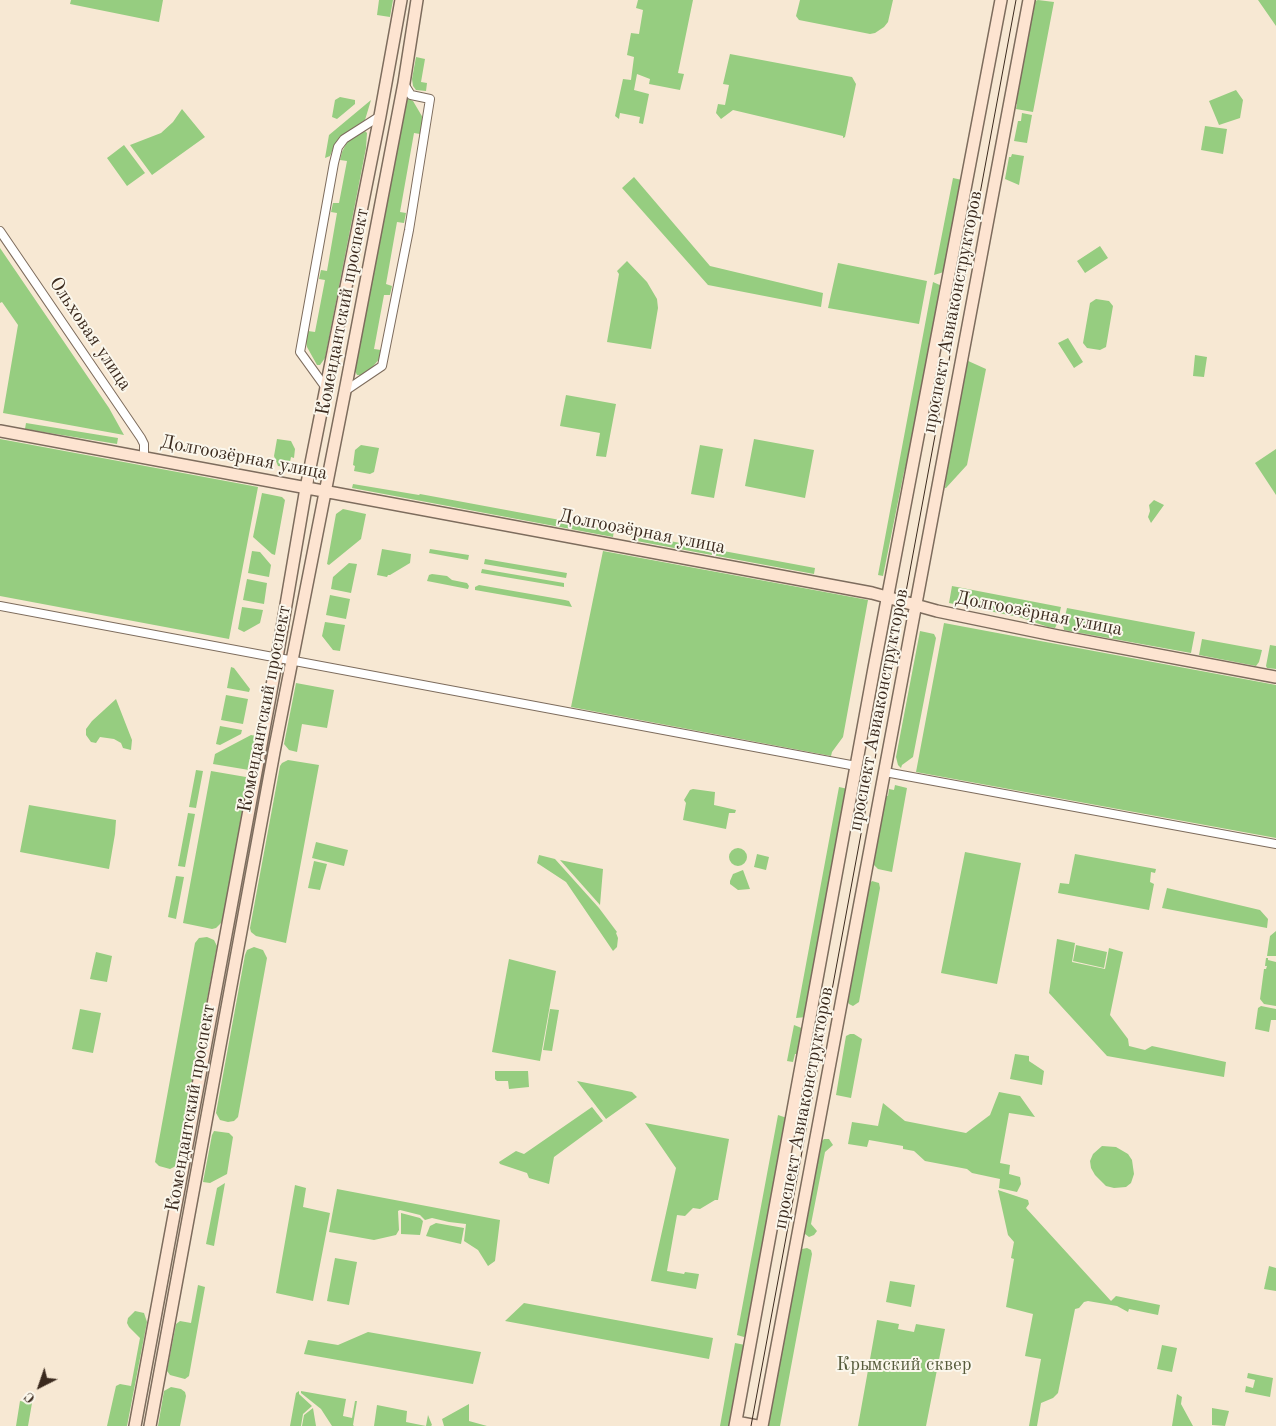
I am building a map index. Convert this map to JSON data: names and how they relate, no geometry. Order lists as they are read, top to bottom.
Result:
{
  "streets": {
    "main road": ["Комендантский проспект", "проспект Авиаконструкторов", "Долгоозёрная улица"],
    "street": ["Ольховая улица"]
  },
  "crossings": [
    ["Комендантский проспект", "Долгоозёрная улица"],
    ["проспект Авиаконструкторов", "Долгоозёрная улица"],
    ["Ольховая улица", "Долгоозёрная улица"]
  ],
  "parks": ["Крымский сквер"],
  "north": "bottom left"
}
